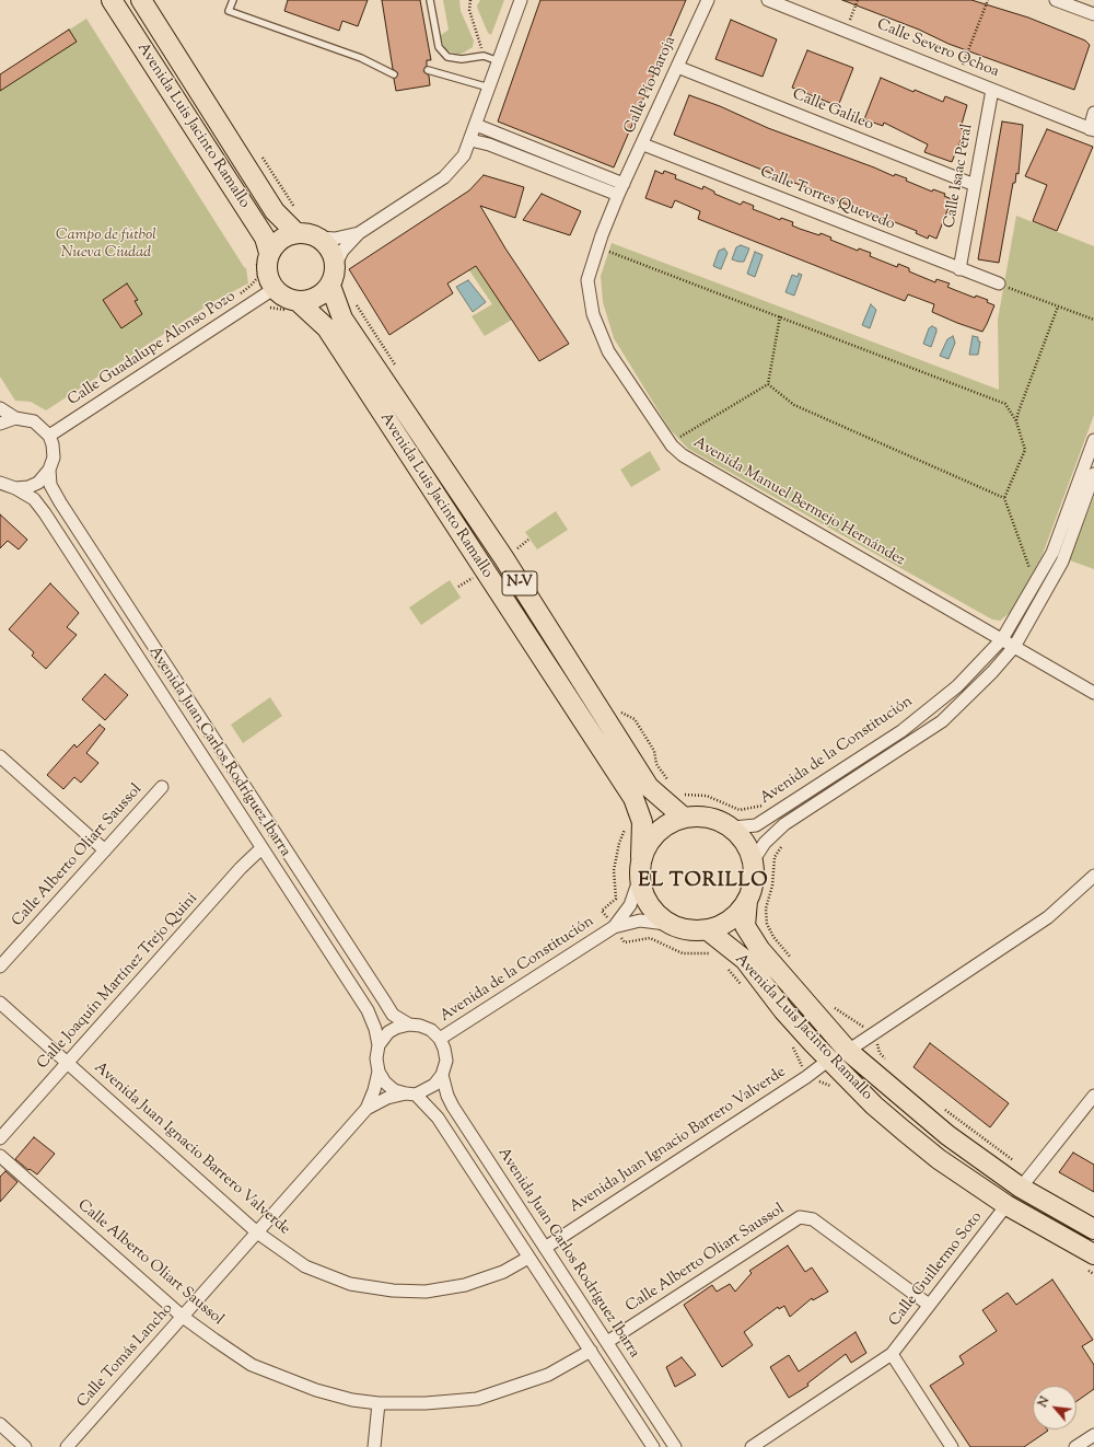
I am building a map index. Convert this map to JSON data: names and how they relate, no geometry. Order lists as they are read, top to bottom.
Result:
{
  "streets": {
    "main road": ["Avenida Luis Jacinto Ramallo", "N-V"],
    "street": [
      "Calle Severo Ochoa",
      "Calle Pío Baroja",
      "Calle Galileo",
      "Calle Isaac Peral",
      "Calle Torres Quevedo",
      "Calle Guadalupe Alonso Pozo",
      "Avenida Manuel Bermejo Hernández",
      "Avenida de la Constitución",
      "Avenida Juan Carlos Rodríguez Ibarra",
      "Calle Alberto Oliart Saussol",
      "Calle Joaquín Martínez Trejo Quini",
      "Avenida Juan Ignacio Barrero Valverde",
      "Calle Guillermo Soto",
      "Calle Tomás Lancho"
    ]
  },
  "crossings": [
    ["Calle Severo Ochoa", "Calle Isaac Peral"],
    ["Calle Pío Baroja", "Calle Galileo"],
    ["Calle Pío Baroja", "Calle Torres Quevedo"],
    ["Calle Pío Baroja", "Avenida Manuel Bermejo Hernández"],
    ["Calle Galileo", "Calle Isaac Peral"],
    ["Avenida Luis Jacinto Ramallo", "Calle Guadalupe Alonso Pozo"],
    ["Avenida Luis Jacinto Ramallo", "Avenida de la Constitución"],
    ["Avenida Luis Jacinto Ramallo", "Avenida Juan Ignacio Barrero Valverde"],
    ["Avenida Luis Jacinto Ramallo", "Calle Guillermo Soto"],
    ["Calle Isaac Peral", "Calle Torres Quevedo"],
    ["Avenida Manuel Bermejo Hernández", "Avenida de la Constitución"],
    ["Avenida de la Constitución", "Avenida Juan Carlos Rodríguez Ibarra"],
    ["Avenida de la Constitución", "Calle Tomás Lancho"],
    ["Avenida Juan Carlos Rodríguez Ibarra", "Calle Alberto Oliart Saussol"],
    ["Avenida Juan Carlos Rodríguez Ibarra", "Calle Joaquín Martínez Trejo Quini"],
    ["Avenida Juan Carlos Rodríguez Ibarra", "Avenida Juan Ignacio Barrero Valverde"],
    ["Avenida Juan Carlos Rodríguez Ibarra", "Calle Tomás Lancho"],
    ["Calle Alberto Oliart Saussol", "Calle Guillermo Soto"],
    ["Calle Alberto Oliart Saussol", "Calle Tomás Lancho"],
    ["Calle Joaquín Martínez Trejo Quini", "Avenida Juan Ignacio Barrero Valverde"],
    ["Avenida Juan Ignacio Barrero Valverde", "Calle Tomás Lancho"]
  ],
  "districts": ["EL TORILLO"],
  "parks": ["Campo de fútbol Nueva Ciudad"],
  "north": "top left"
}
